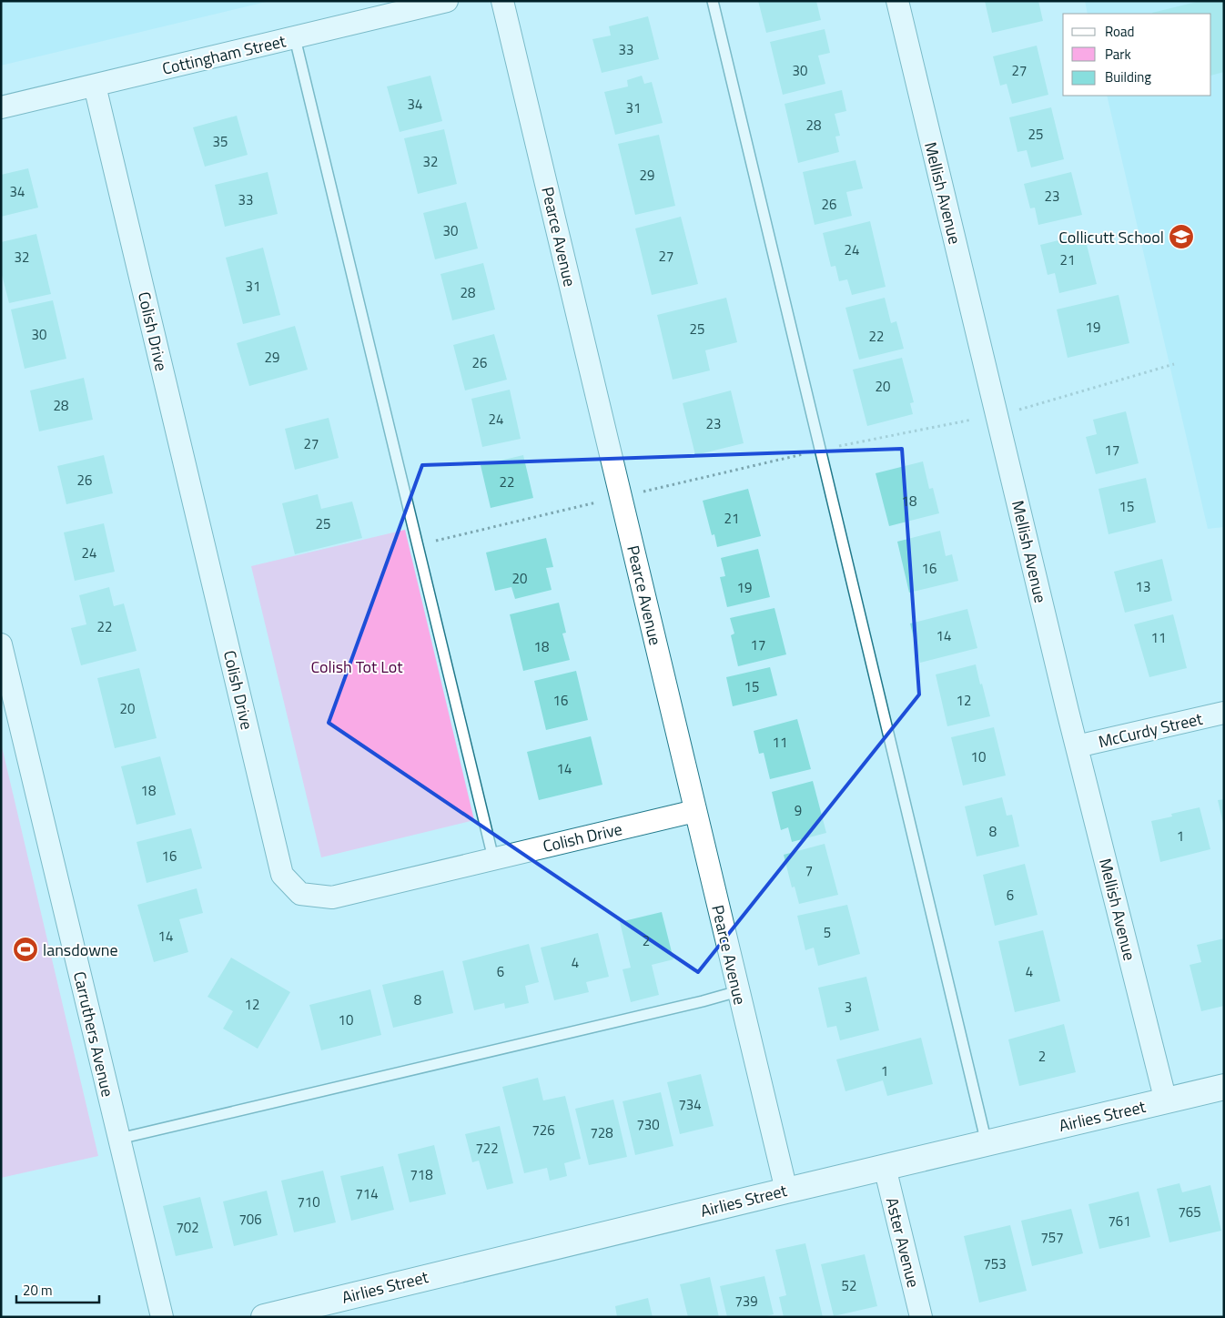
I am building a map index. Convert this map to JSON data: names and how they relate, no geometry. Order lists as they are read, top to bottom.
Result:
{
  "streets": {
    "street": [
      "Cottingham Street",
      "Mellish Avenue",
      "Pearce Avenue",
      "Colish Drive",
      "McCurdy Street",
      "Carruthers Avenue",
      "Airlies Street",
      "Aster Avenue"
    ]
  },
  "crossings": [
    ["Cottingham Street", "Colish Drive"],
    ["Mellish Avenue", "McCurdy Street"],
    ["Mellish Avenue", "Airlies Street"],
    ["Pearce Avenue", "Colish Drive"],
    ["Pearce Avenue", "Airlies Street"],
    ["Airlies Street", "Aster Avenue"]
  ],
  "parks": ["Colish Tot Lot"],
  "places": {
    "school or university": ["Collicutt School"],
    "sports": ["lansdowne"]
  },
  "house_numbers": [
    "33",
    "30",
    "27",
    "34",
    "31",
    "28",
    "25",
    "35",
    "32",
    "29",
    "34",
    "23",
    "33",
    "26",
    "30",
    "24",
    "27",
    "32",
    "21",
    "31",
    "28",
    "19",
    "25",
    "30",
    "22",
    "29",
    "26",
    "20",
    "28",
    "24",
    "23",
    "27",
    "17",
    "26",
    "22",
    "18",
    "15",
    "21",
    "25",
    "24",
    "16",
    "20",
    "13",
    "19",
    "22",
    "14",
    "11",
    "17",
    "18",
    "15",
    "16",
    "12",
    "20",
    "11",
    "10",
    "14",
    "18",
    "9",
    "8",
    "1",
    "16",
    "7",
    "6",
    "5",
    "14",
    "2",
    "4",
    "6",
    "4",
    "8",
    "12",
    "3",
    "10",
    "2",
    "1",
    "734",
    "730",
    "726",
    "728",
    "722",
    "718",
    "714",
    "710",
    "765",
    "706",
    "761",
    "702",
    "757",
    "753",
    "52",
    "739"
  ],
  "legend": ["Road", "Park", "Building"],
  "scale_bar": "20 m"
}
